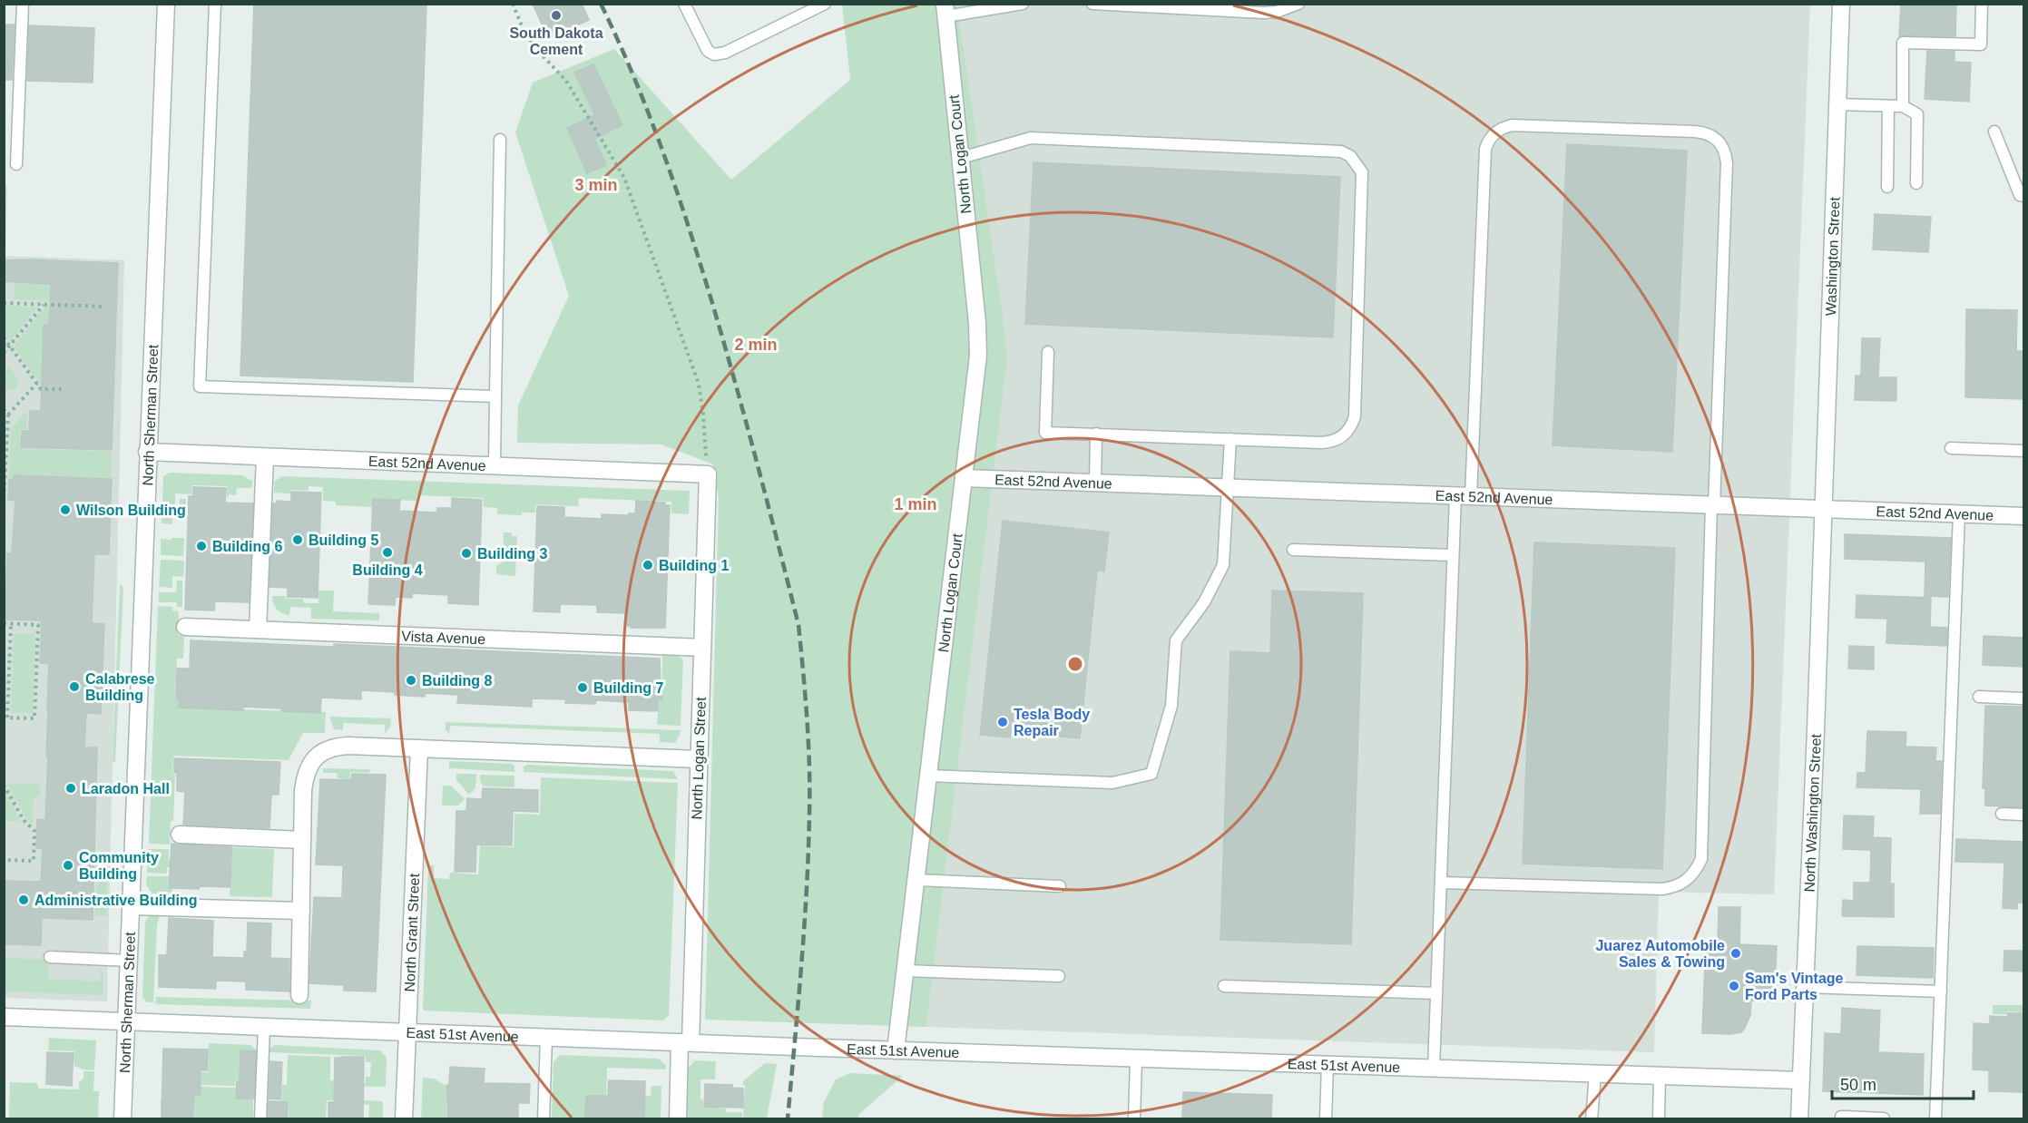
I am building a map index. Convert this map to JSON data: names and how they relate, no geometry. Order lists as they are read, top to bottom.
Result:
{
  "streets": {
    "street": [
      "North Logan Court",
      "Washington Street",
      "North Sherman Street",
      "East 52nd Avenue",
      "Vista Avenue",
      "North Logan Street",
      "North Washington Street",
      "North Grant Street",
      "East 51st Avenue"
    ]
  },
  "crossings": [
    ["North Logan Court", "East 52nd Avenue"],
    ["North Logan Court", "East 51st Avenue"],
    ["Washington Street", "East 52nd Avenue"],
    ["Washington Street", "North Washington Street"],
    ["North Sherman Street", "East 52nd Avenue"],
    ["North Sherman Street", "East 51st Avenue"],
    ["East 52nd Avenue", "North Logan Street"],
    ["East 52nd Avenue", "North Washington Street"],
    ["Vista Avenue", "North Logan Street"],
    ["North Logan Street", "East 51st Avenue"],
    ["North Washington Street", "East 51st Avenue"],
    ["North Grant Street", "East 51st Avenue"]
  ],
  "places": [
    "South Dakota Cement",
    "Wilson Building",
    "Building 5",
    "Building 6",
    "Building 4",
    "Building 3",
    "Building 1",
    "Building 8",
    "Calabrese Building",
    "Building 7",
    "Tesla Body Repair",
    "Laradon Hall",
    "Community Building",
    "Administrative Building",
    "Juarez Automobile Sales & Towing",
    "Sam's Vintage Ford Parts"
  ],
  "scale_bar": "50 m",
  "rings": ["3 min", "2 min", "1 min"]
}
